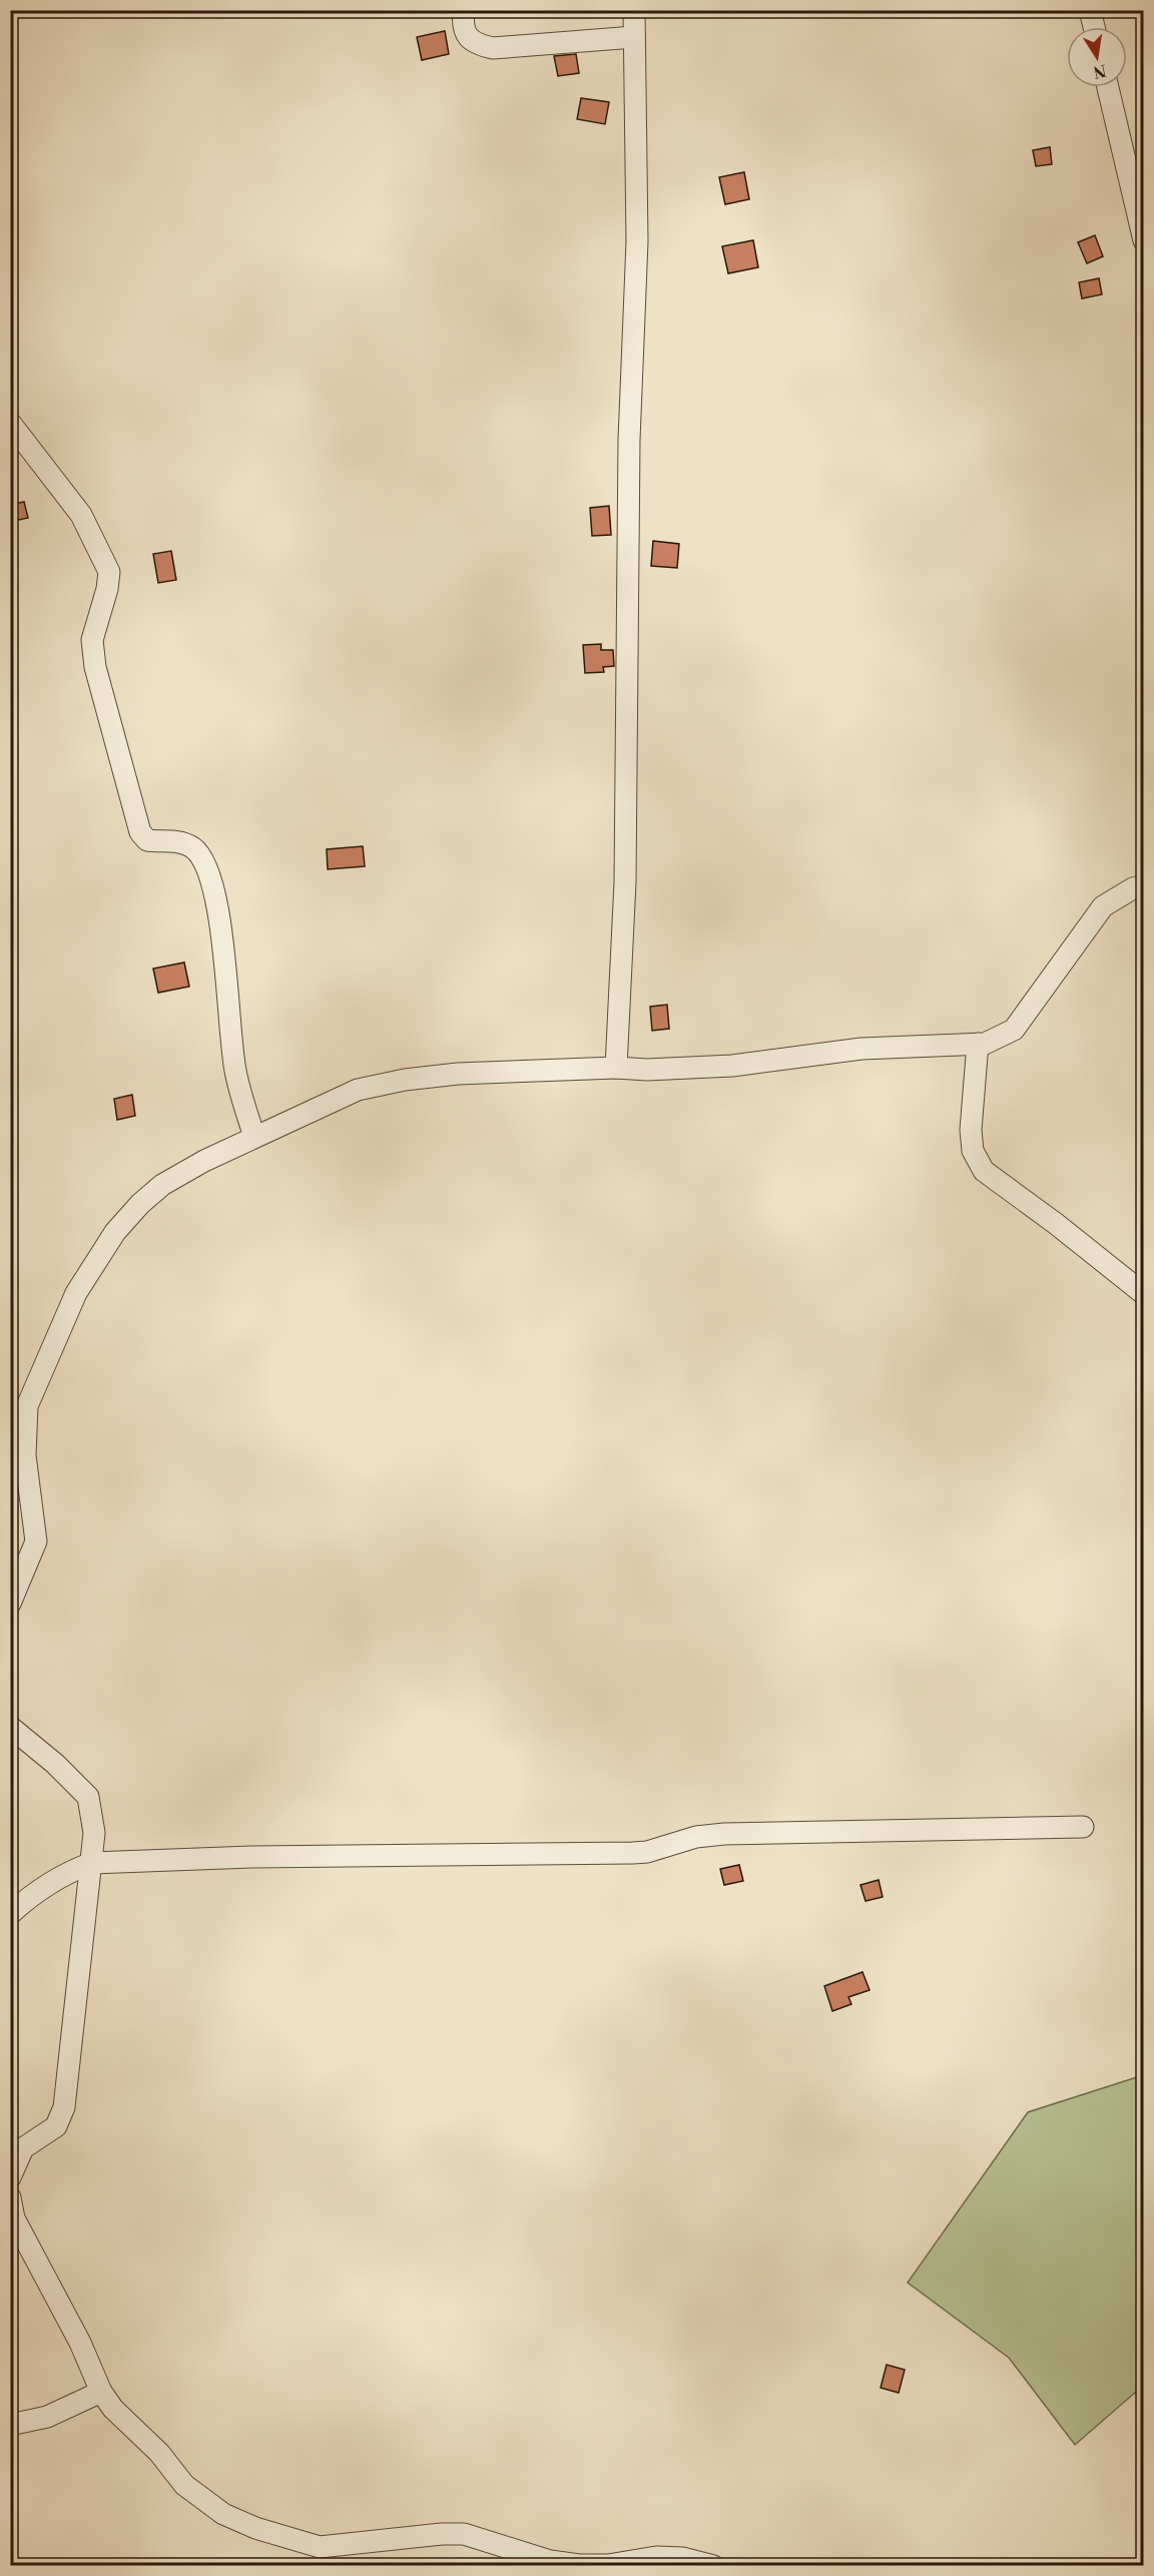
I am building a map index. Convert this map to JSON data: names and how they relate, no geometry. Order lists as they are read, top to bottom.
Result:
{
  "north": "bottom"
}
